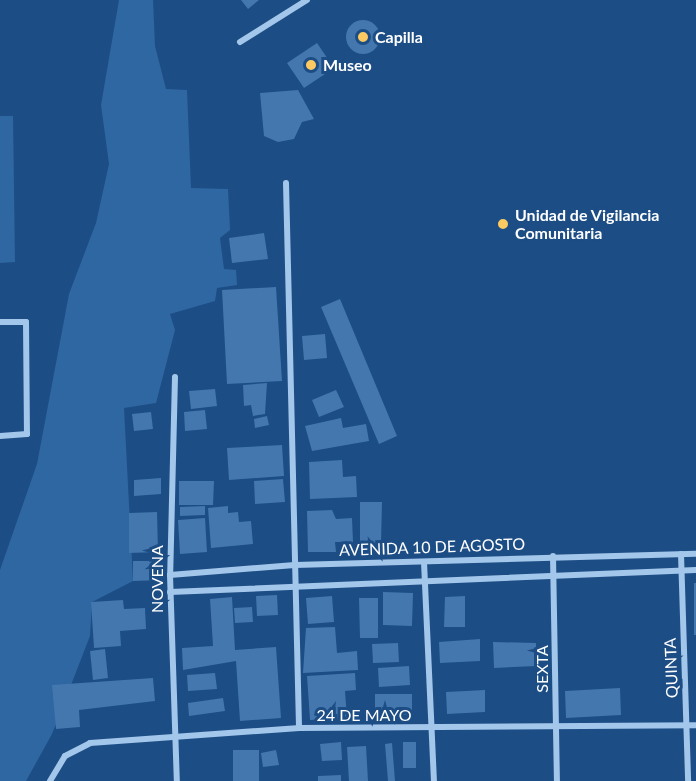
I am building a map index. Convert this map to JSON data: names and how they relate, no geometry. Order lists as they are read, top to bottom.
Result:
{
  "streets": {
    "street": [
      "AVENIDA 10 DE AGOSTO",
      "NOVENA",
      "QUINTA",
      "SEXTA",
      "24 DE MAYO"
    ]
  },
  "crossings": [
    ["AVENIDA 10 DE AGOSTO", "NOVENA"],
    ["AVENIDA 10 DE AGOSTO", "QUINTA"],
    ["AVENIDA 10 DE AGOSTO", "SEXTA"],
    ["NOVENA", "24 DE MAYO"],
    ["QUINTA", "24 DE MAYO"],
    ["SEXTA", "24 DE MAYO"]
  ],
  "places": ["Capilla", "Museo", "Unidad de Vigilancia Comunitaria"]
}
